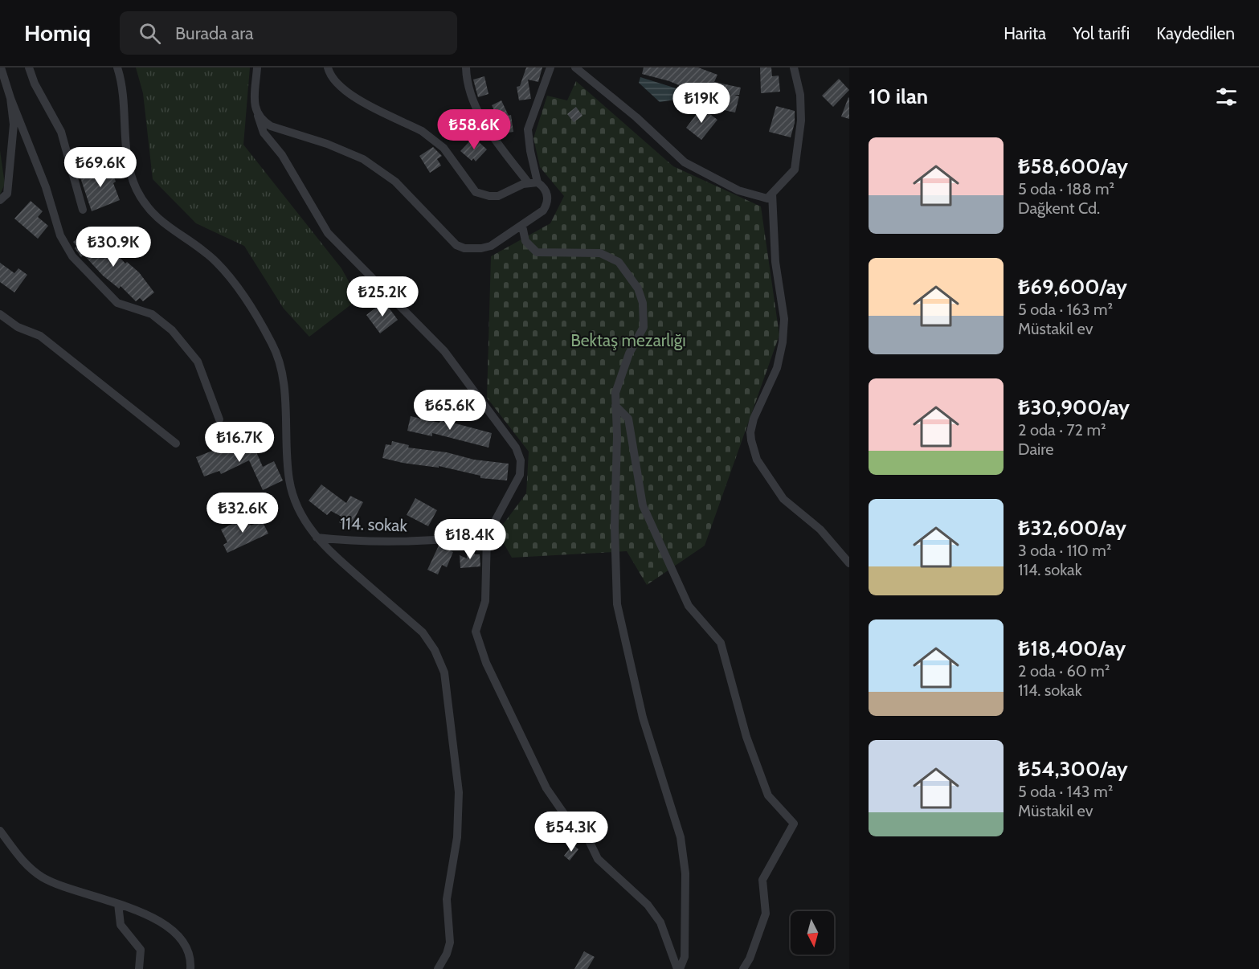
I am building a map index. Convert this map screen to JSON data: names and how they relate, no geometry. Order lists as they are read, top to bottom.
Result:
{
  "streets": {
    "street": ["114. sokak"]
  },
  "parks": ["Bektaş mezarlığı"],
  "north": "bottom",
  "page": {
    "header": "Homiq",
    "search": "Burada ara",
    "nav": ["Harita", "Yol tarifi", "Kaydedilen"],
    "heading": "10 ilan",
    "price": [
      "₺19K",
      "₺58.6K",
      "₺69.6K",
      "₺30.9K",
      "₺25.2K",
      "₺65.6K",
      "₺16.7K",
      "₺32.6K",
      "₺18.4K",
      "₺54.3K"
    ],
    "list": [
      {
        "name": "₺58,600/ay",
        "note": "5 oda · 188 m² · Dağkent Cd."
      },
      {
        "name": "₺69,600/ay",
        "note": "5 oda · 163 m² · Müstakil ev"
      },
      {
        "name": "₺30,900/ay",
        "note": "2 oda · 72 m² · Daire"
      },
      {
        "name": "₺32,600/ay",
        "note": "3 oda · 110 m² · 114. sokak"
      },
      {
        "name": "₺18,400/ay",
        "note": "2 oda · 60 m² · 114. sokak"
      },
      {
        "name": "₺54,300/ay",
        "note": "5 oda · 143 m² · Müstakil ev"
      }
    ]
  }
}
